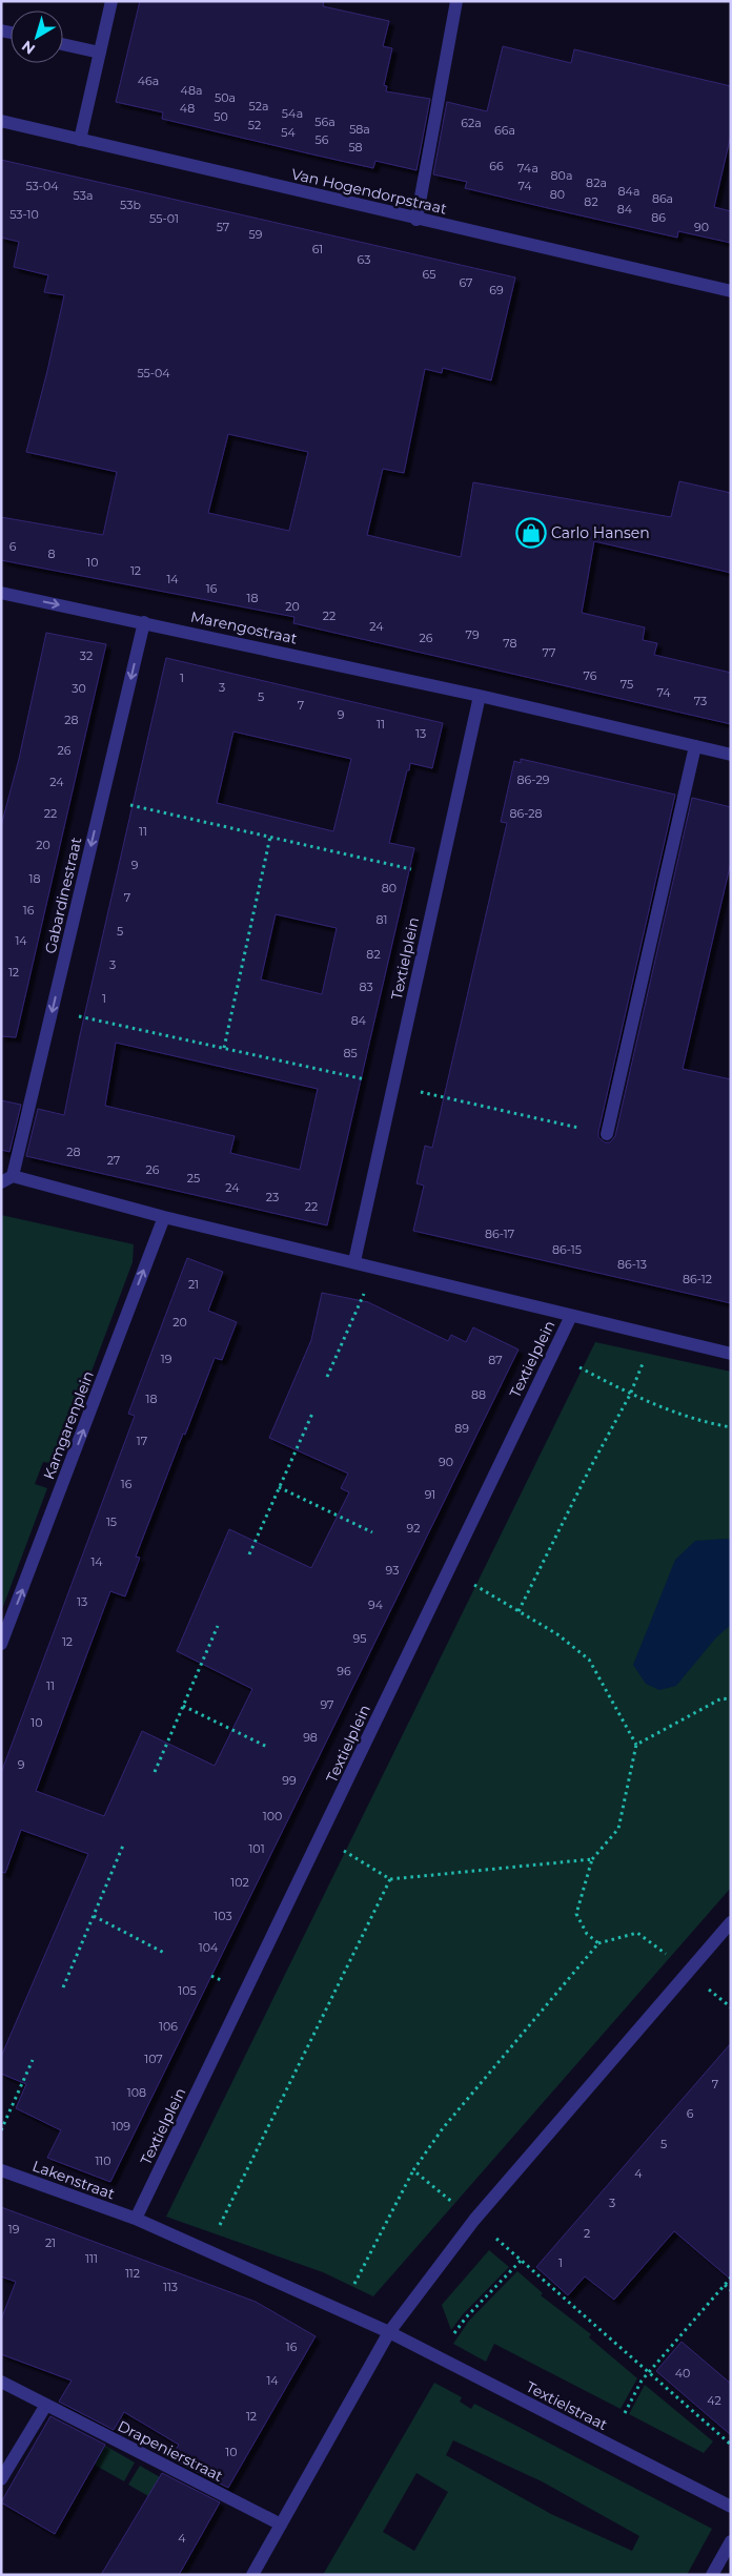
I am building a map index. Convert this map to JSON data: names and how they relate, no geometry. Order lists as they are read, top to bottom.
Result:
{
  "streets": {
    "street": [
      "Van Hogendorpstraat",
      "Marengostraat",
      "Gabardinestraat",
      "Textielplein",
      "Kamgarenplein",
      "Lakenstraat",
      "Textielstraat",
      "Drapenierstraat"
    ]
  },
  "crossings": [
    ["Marengostraat", "Gabardinestraat"],
    ["Marengostraat", "Textielplein"],
    ["Textielplein", "Lakenstraat"]
  ],
  "one_way": ["Gabardinestraat", "Kamgarenplein"],
  "places": {
    "shop": ["Carlo Hansen"]
  },
  "house_numbers": [
    "46a",
    "48a",
    "50a",
    "52a",
    "48",
    "54a",
    "50",
    "56a",
    "62a",
    "52",
    "58a",
    "66a",
    "54",
    "56",
    "58",
    "66",
    "74a",
    "80a",
    "82a",
    "53-04",
    "74",
    "84a",
    "80",
    "53a",
    "86a",
    "82",
    "53b",
    "84",
    "53-10",
    "86",
    "55-01",
    "57",
    "90",
    "59",
    "61",
    "63",
    "65",
    "67",
    "69",
    "55-04",
    "6",
    "8",
    "10",
    "12",
    "14",
    "16",
    "18",
    "20",
    "22",
    "24",
    "79",
    "26",
    "78",
    "77",
    "32",
    "76",
    "1",
    "75",
    "3",
    "30",
    "74",
    "5",
    "73",
    "7",
    "9",
    "28",
    "11",
    "13",
    "26",
    "86-29",
    "24",
    "22",
    "86-28",
    "11",
    "20",
    "9",
    "18",
    "80",
    "7",
    "16",
    "81",
    "5",
    "14",
    "82",
    "3",
    "12",
    "83",
    "1",
    "84",
    "85",
    "28",
    "27",
    "26",
    "25",
    "24",
    "23",
    "22",
    "86-17",
    "86-15",
    "86-13",
    "86-12",
    "21",
    "20",
    "19",
    "87",
    "88",
    "18",
    "89",
    "17",
    "90",
    "16",
    "91",
    "15",
    "92",
    "14",
    "93",
    "13",
    "94",
    "95",
    "12",
    "96",
    "11",
    "97",
    "10",
    "98",
    "9",
    "99",
    "100",
    "101",
    "102",
    "103",
    "104",
    "105",
    "106",
    "107",
    "7",
    "108",
    "6",
    "109",
    "5",
    "110",
    "4",
    "3",
    "19",
    "2",
    "21",
    "111",
    "1",
    "112",
    "113",
    "16",
    "40",
    "14",
    "42",
    "12",
    "10",
    "4"
  ],
  "north": "bottom left"
}
